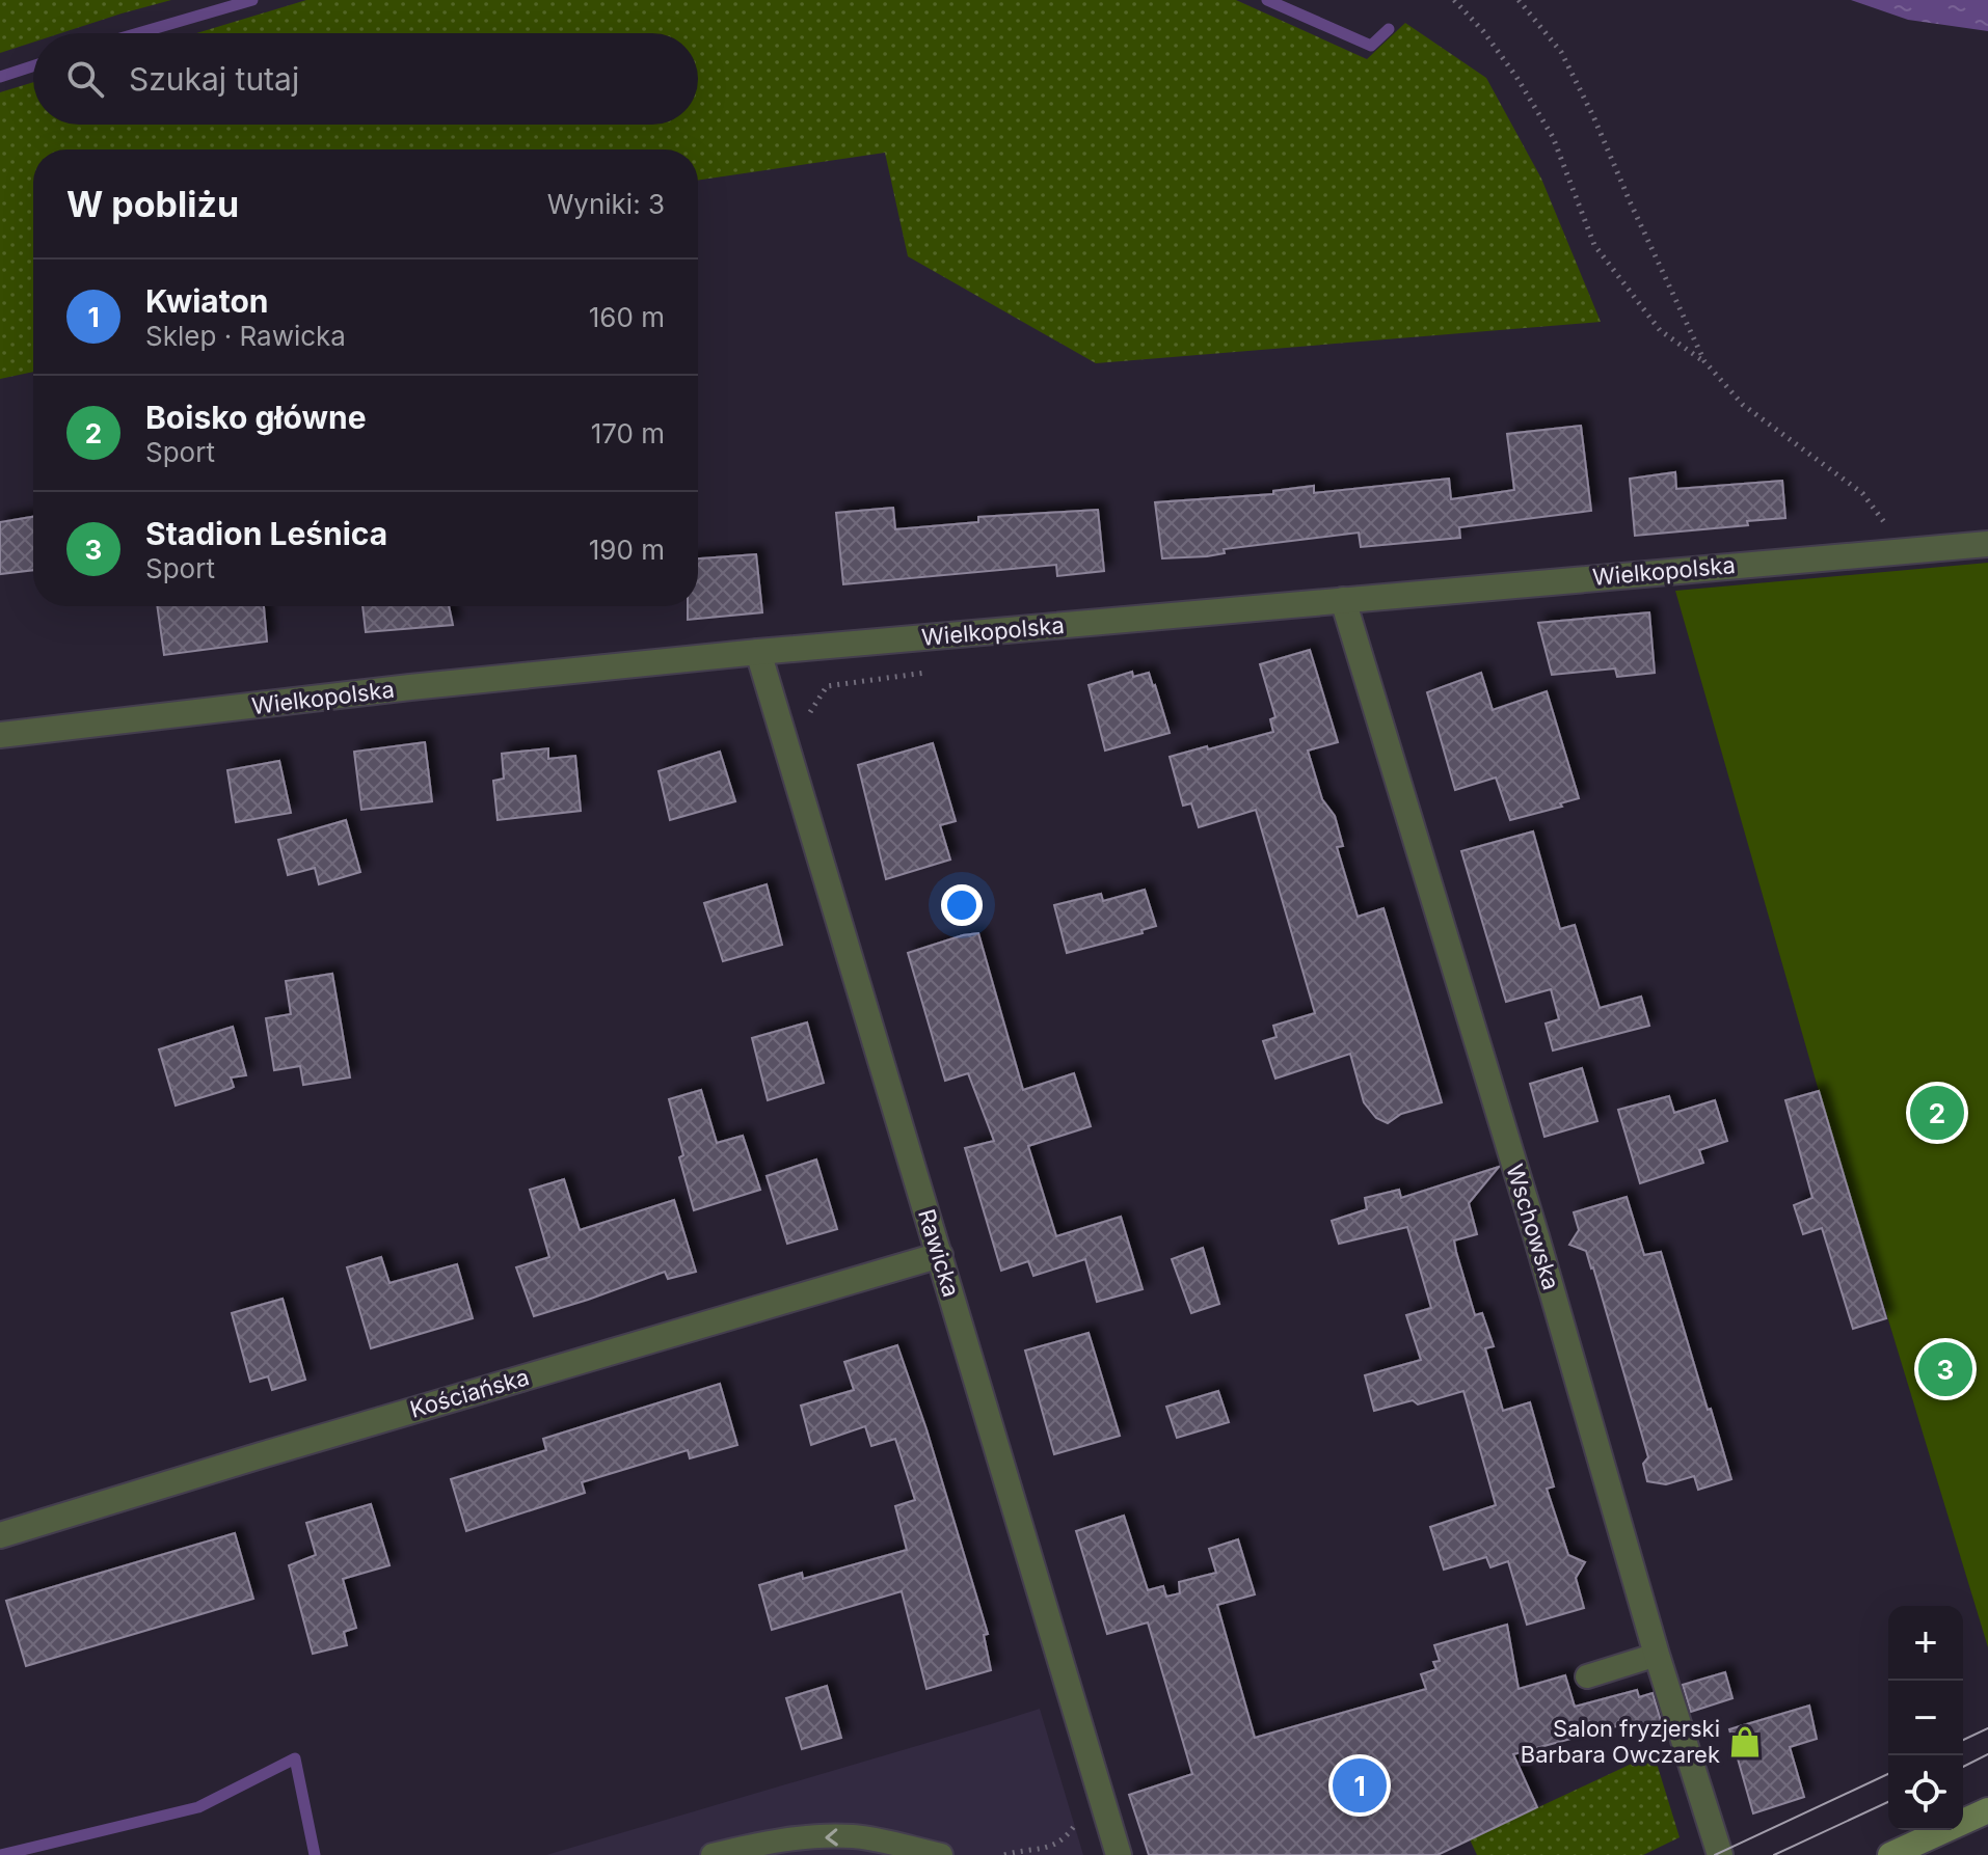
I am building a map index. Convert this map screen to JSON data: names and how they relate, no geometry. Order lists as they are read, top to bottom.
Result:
{
  "streets": {
    "street": [
      "Wielkopolska",
      "Wschowska",
      "Rawicka",
      "Kościańska"
    ]
  },
  "crossings": [
    ["Wielkopolska", "Wschowska"],
    ["Wielkopolska", "Rawicka"],
    ["Rawicka", "Kościańska"]
  ],
  "places": {
    "shop": ["Salon fryzjerski Barbara Owczarek"]
  },
  "page": {
    "search": "Szukaj tutaj",
    "heading": ["W pobliżu", "Wyniki: 3"],
    "list": [
      {
        "mark": "1",
        "name": "Kwiaton",
        "note": "Sklep · Rawicka",
        "value": "160 m"
      },
      {
        "mark": "2",
        "name": "Boisko główne",
        "note": "Sport",
        "value": "170 m"
      },
      {
        "mark": "3",
        "name": "Stadion Leśnica",
        "note": "Sport",
        "value": "190 m"
      }
    ],
    "pins": ["2", "3", "1"],
    "map_buttons": ["+", "−"]
  }
}
